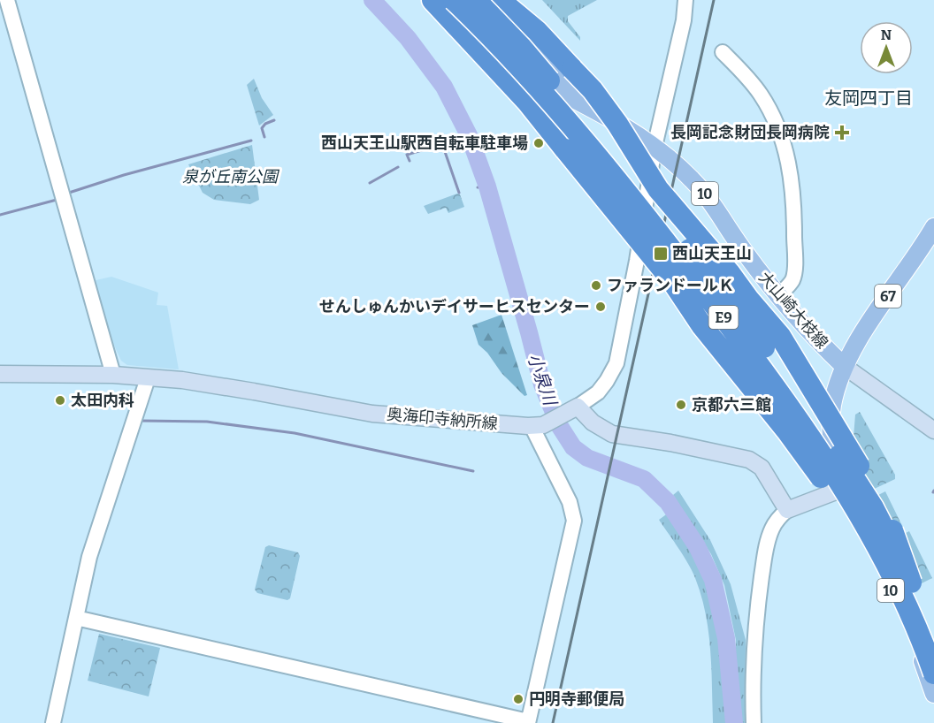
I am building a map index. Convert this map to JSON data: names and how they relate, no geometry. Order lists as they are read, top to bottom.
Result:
{
  "streets": {
    "highway": ["E9"],
    "main road": [
      "10",
      "67",
      "大山崎大枝線",
      "奥海印寺納所線"
    ]
  },
  "crossings": [
    ["10", "67"],
    ["10", "大山崎大枝線"],
    ["67", "大山崎大枝線"]
  ],
  "districts": ["友岡四丁目"],
  "water": ["小泉川"],
  "parks": ["泉が丘南公園"],
  "places": {
    "health": ["長岡記念財団長岡病院"],
    "other": [
      "西山天王山駅西自転車駐車場",
      "ファランドールＫ",
      "せんしゅんかいデイサーヒスセンター",
      "太田内科",
      "京都六三館",
      "円明寺郵便局"
    ],
    "transit": ["西山天王山"]
  },
  "north": "top"
}
